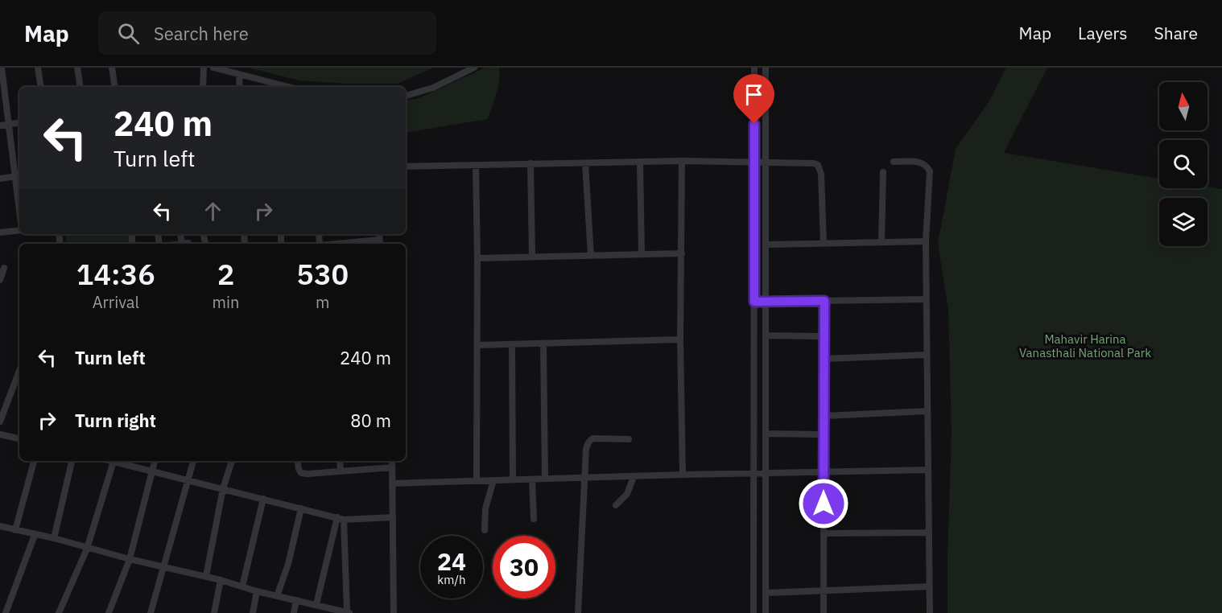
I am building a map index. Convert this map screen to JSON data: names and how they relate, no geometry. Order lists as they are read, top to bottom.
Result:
{
  "parks": ["Mahavir Harina Vanasthali National Park"],
  "north": "top",
  "page": {
    "header": "Map",
    "search": "Search here",
    "nav": ["Map", "Layers", "Share"],
    "turn": ["240 m", "Turn left"],
    "eta": [
      "14:36",
      "Arrival",
      "2",
      "min",
      "530",
      "m"
    ],
    "list": [
      {
        "name": "Turn left",
        "value": "240 m"
      },
      {
        "name": "Turn right",
        "value": "80 m"
      }
    ],
    "speed": "24 km/h",
    "limit": "30"
  }
}
